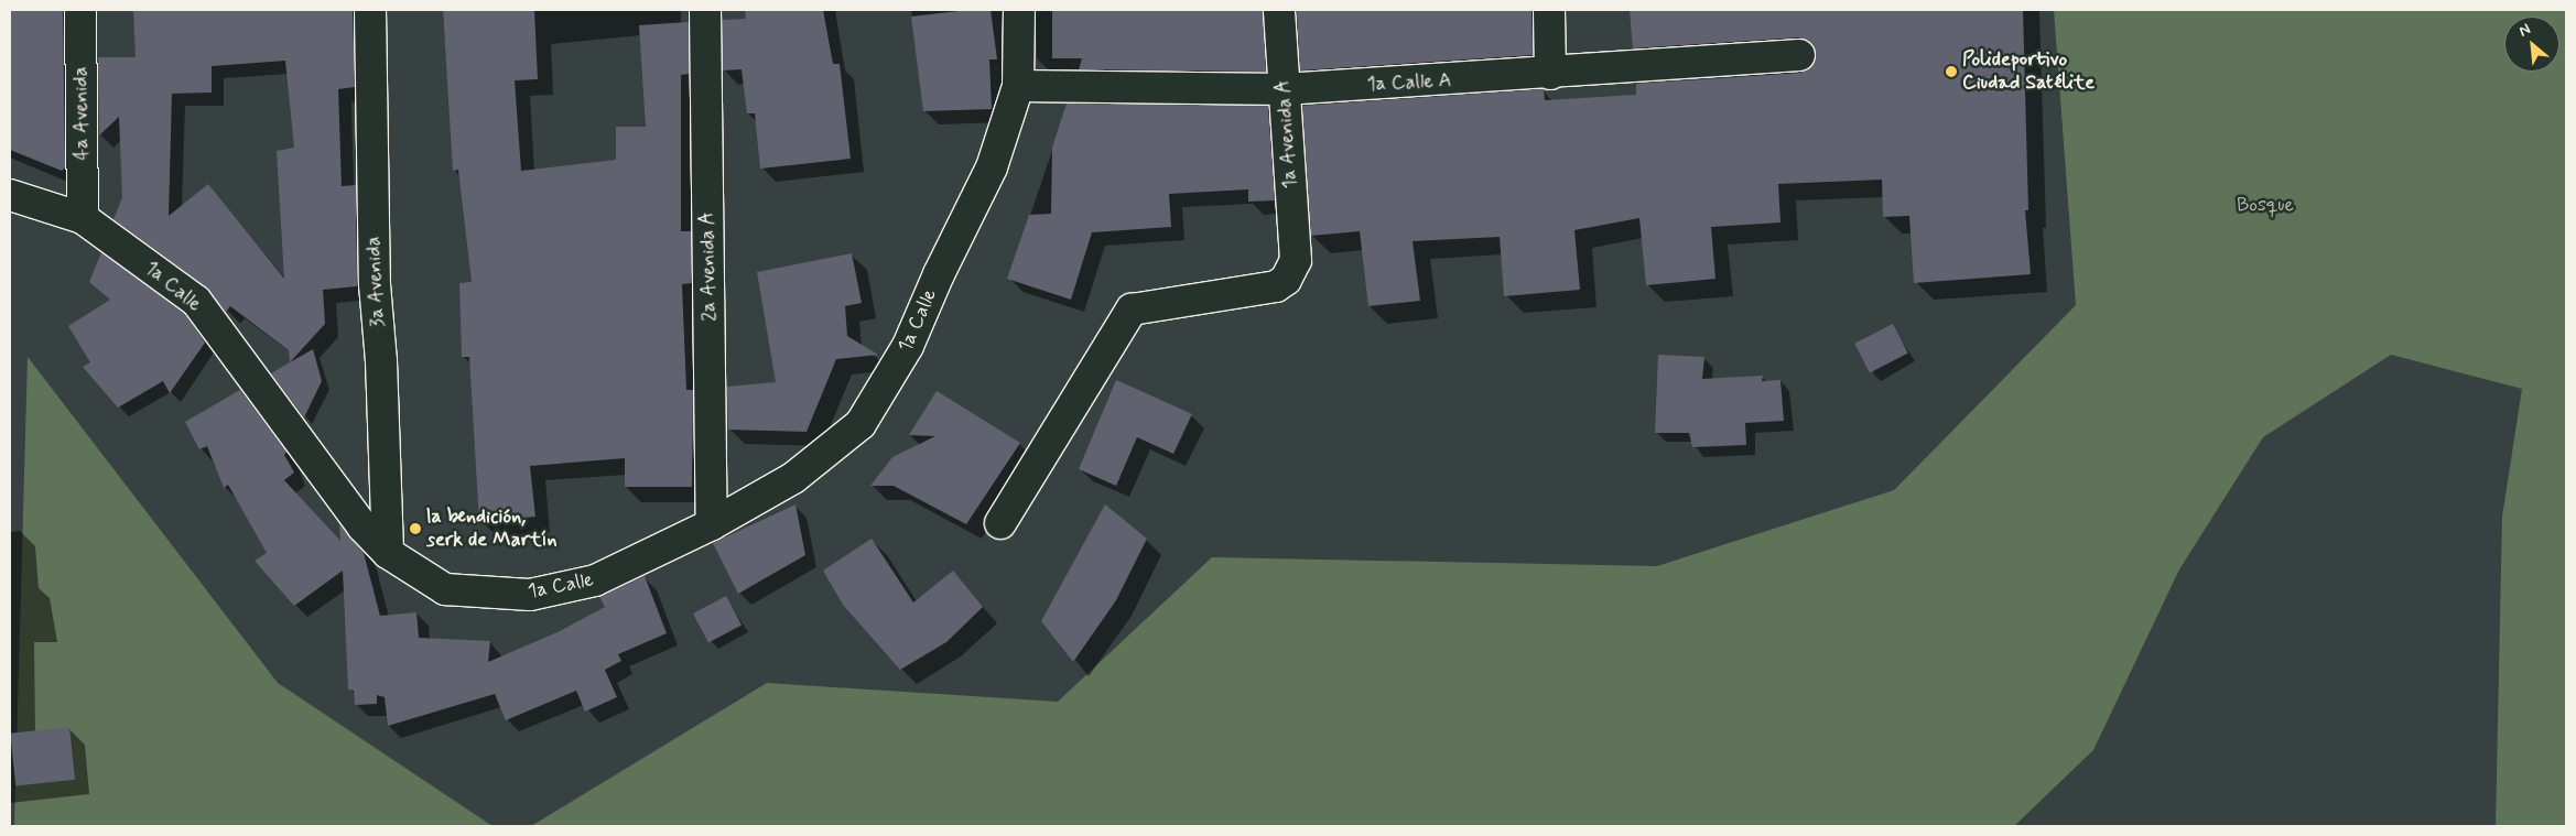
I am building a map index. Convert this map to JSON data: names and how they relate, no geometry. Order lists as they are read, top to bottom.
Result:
{
  "streets": {
    "street": [
      "1a Calle A",
      "4a Avenida",
      "1a Avenida A",
      "2a Avenida A",
      "3a Avenida",
      "1a Calle"
    ]
  },
  "crossings": [
    ["1a Calle A", "1a Avenida A"],
    ["1a Calle A", "1a Calle"],
    ["4a Avenida", "1a Calle"],
    ["2a Avenida A", "1a Calle"],
    ["3a Avenida", "1a Calle"]
  ],
  "parks": ["Bosque"],
  "places": ["Polideportivo Ciudad Satélite", "la bendición, serk de Martín"],
  "north": "top left"
}
